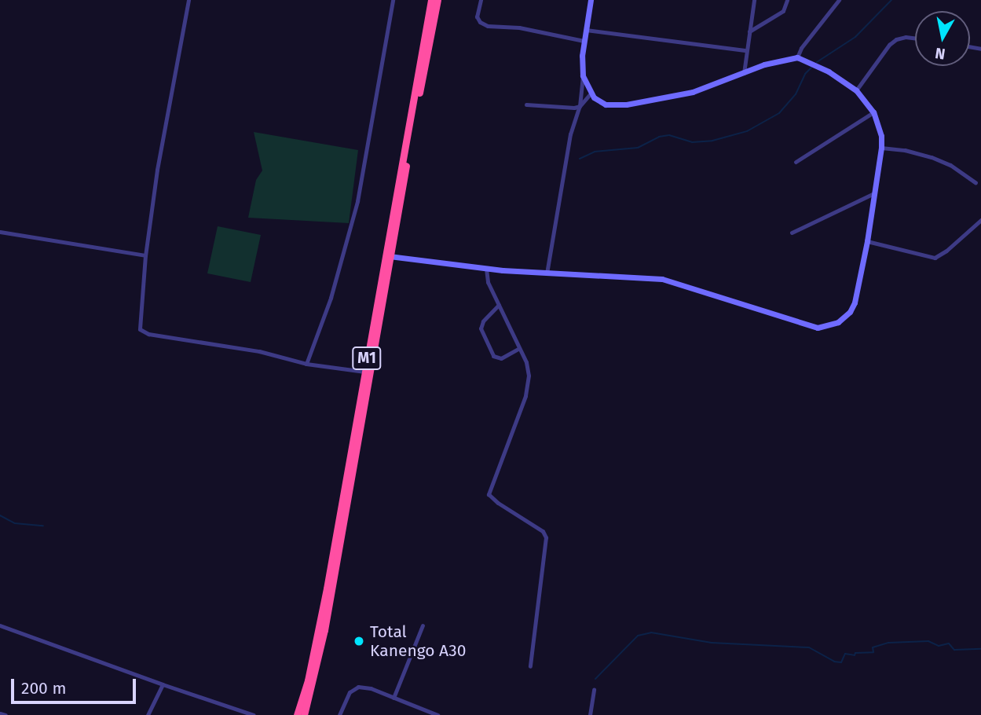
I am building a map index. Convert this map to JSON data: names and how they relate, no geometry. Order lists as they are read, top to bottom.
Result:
{
  "streets": {
    "highway": ["M1"]
  },
  "places": ["Total Kanengo A30"],
  "scale_bar": "200 m",
  "north": "bottom"
}
